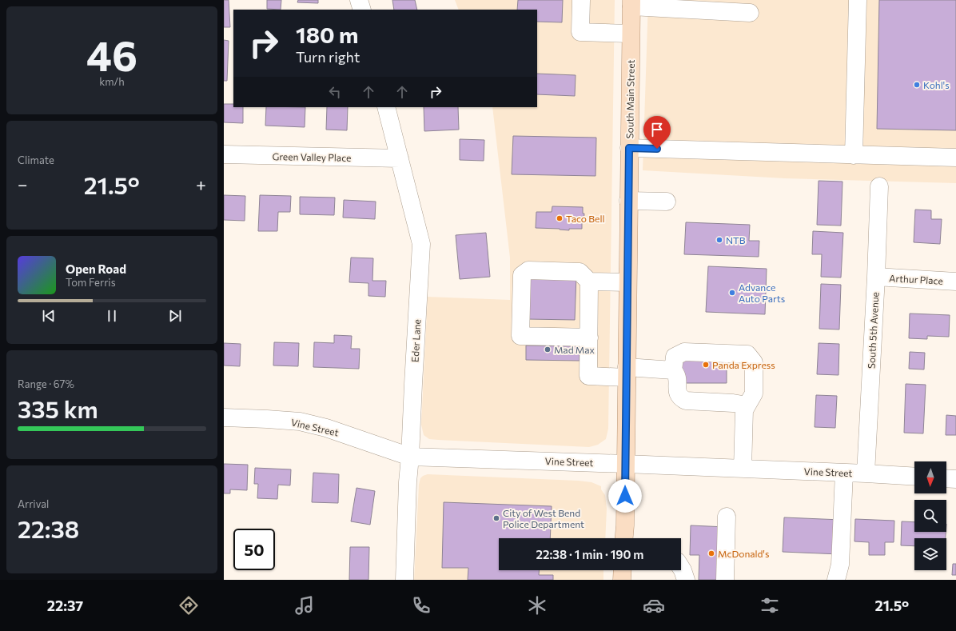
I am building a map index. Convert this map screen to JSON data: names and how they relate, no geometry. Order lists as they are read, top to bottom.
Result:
{
  "streets": {
    "main road": ["South Main Street"],
    "street": [
      "Green Valley Place",
      "Arthur Place",
      "South 5th Avenue",
      "Eder Lane",
      "Vine Street"
    ]
  },
  "crossings": [
    ["South Main Street", "Vine Street"],
    ["Green Valley Place", "Eder Lane"],
    ["Arthur Place", "South 5th Avenue"],
    ["South 5th Avenue", "Vine Street"],
    ["Eder Lane", "Vine Street"]
  ],
  "places": [
    "Kohl's",
    "Taco Bell",
    "NTB",
    "Advance Auto Parts",
    "Mad Max",
    "Panda Express",
    "City of West Bend Police Department",
    "McDonald's"
  ],
  "north": "bottom",
  "page": {
    "tile": [
      ["46", "km/h"],
      "Climate",
      ["Range · 67%", "335 km"],
      ["Arrival", "22:38"]
    ],
    "turn": ["180 m", "Turn right"],
    "heat": ["−", "21.5°", "+"],
    "song": ["Open Road", "Tom Ferris"],
    "limit": "50",
    "trip": "22:38 · 1 min · 190 m",
    "tabs": ["22:37", "21.5°"]
  }
}
